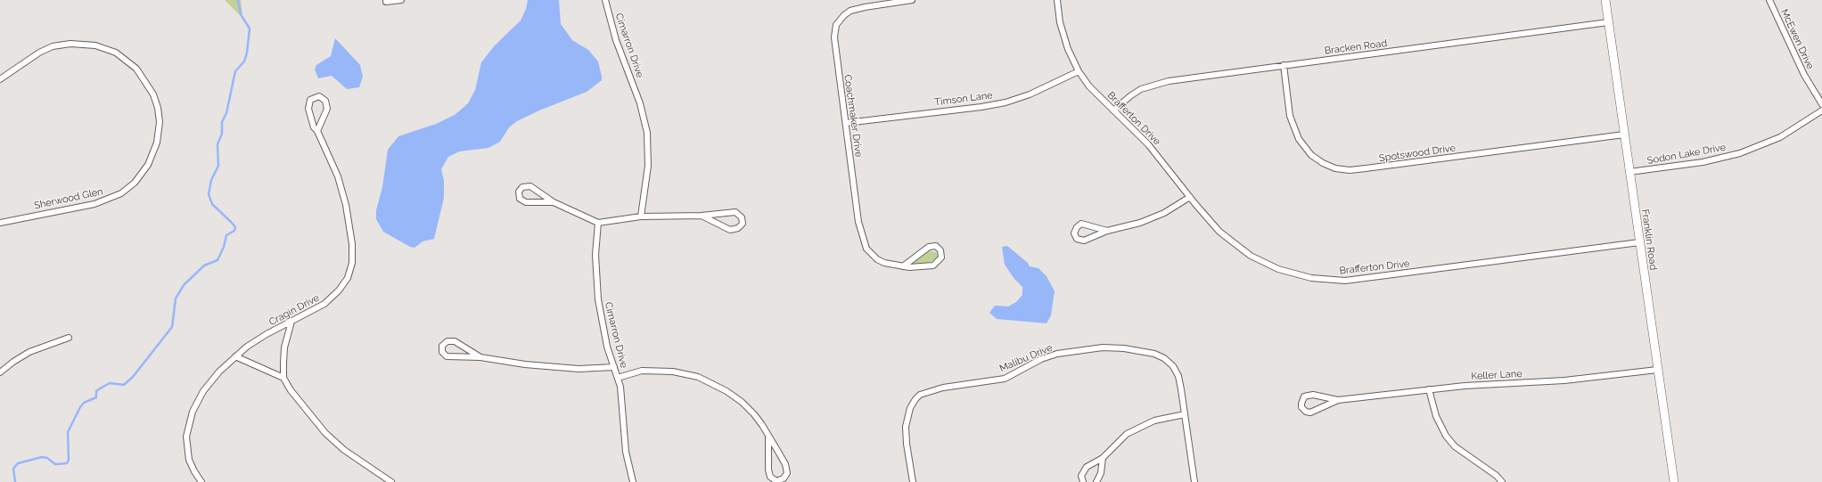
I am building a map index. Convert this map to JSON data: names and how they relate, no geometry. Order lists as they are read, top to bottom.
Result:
{
  "streets": {
    "street": [
      "McEwen Drive",
      "Cimarron Drive",
      "Bracken Road",
      "Timson Lane",
      "Coachmaker Drive",
      "Brafferton Drive",
      "Spotswood Drive",
      "Sodon Lake Drive",
      "Sherwood Glen",
      "Franklin Road",
      "Cragin Drive",
      "Malibu Drive",
      "Keller Lane"
    ]
  },
  "crossings": [
    ["Bracken Road", "Brafferton Drive"],
    ["Bracken Road", "Spotswood Drive"],
    ["Bracken Road", "Franklin Road"],
    ["Timson Lane", "Coachmaker Drive"],
    ["Timson Lane", "Brafferton Drive"],
    ["Brafferton Drive", "Franklin Road"],
    ["Spotswood Drive", "Franklin Road"],
    ["Sodon Lake Drive", "Franklin Road"],
    ["Franklin Road", "Keller Lane"]
  ]
}
